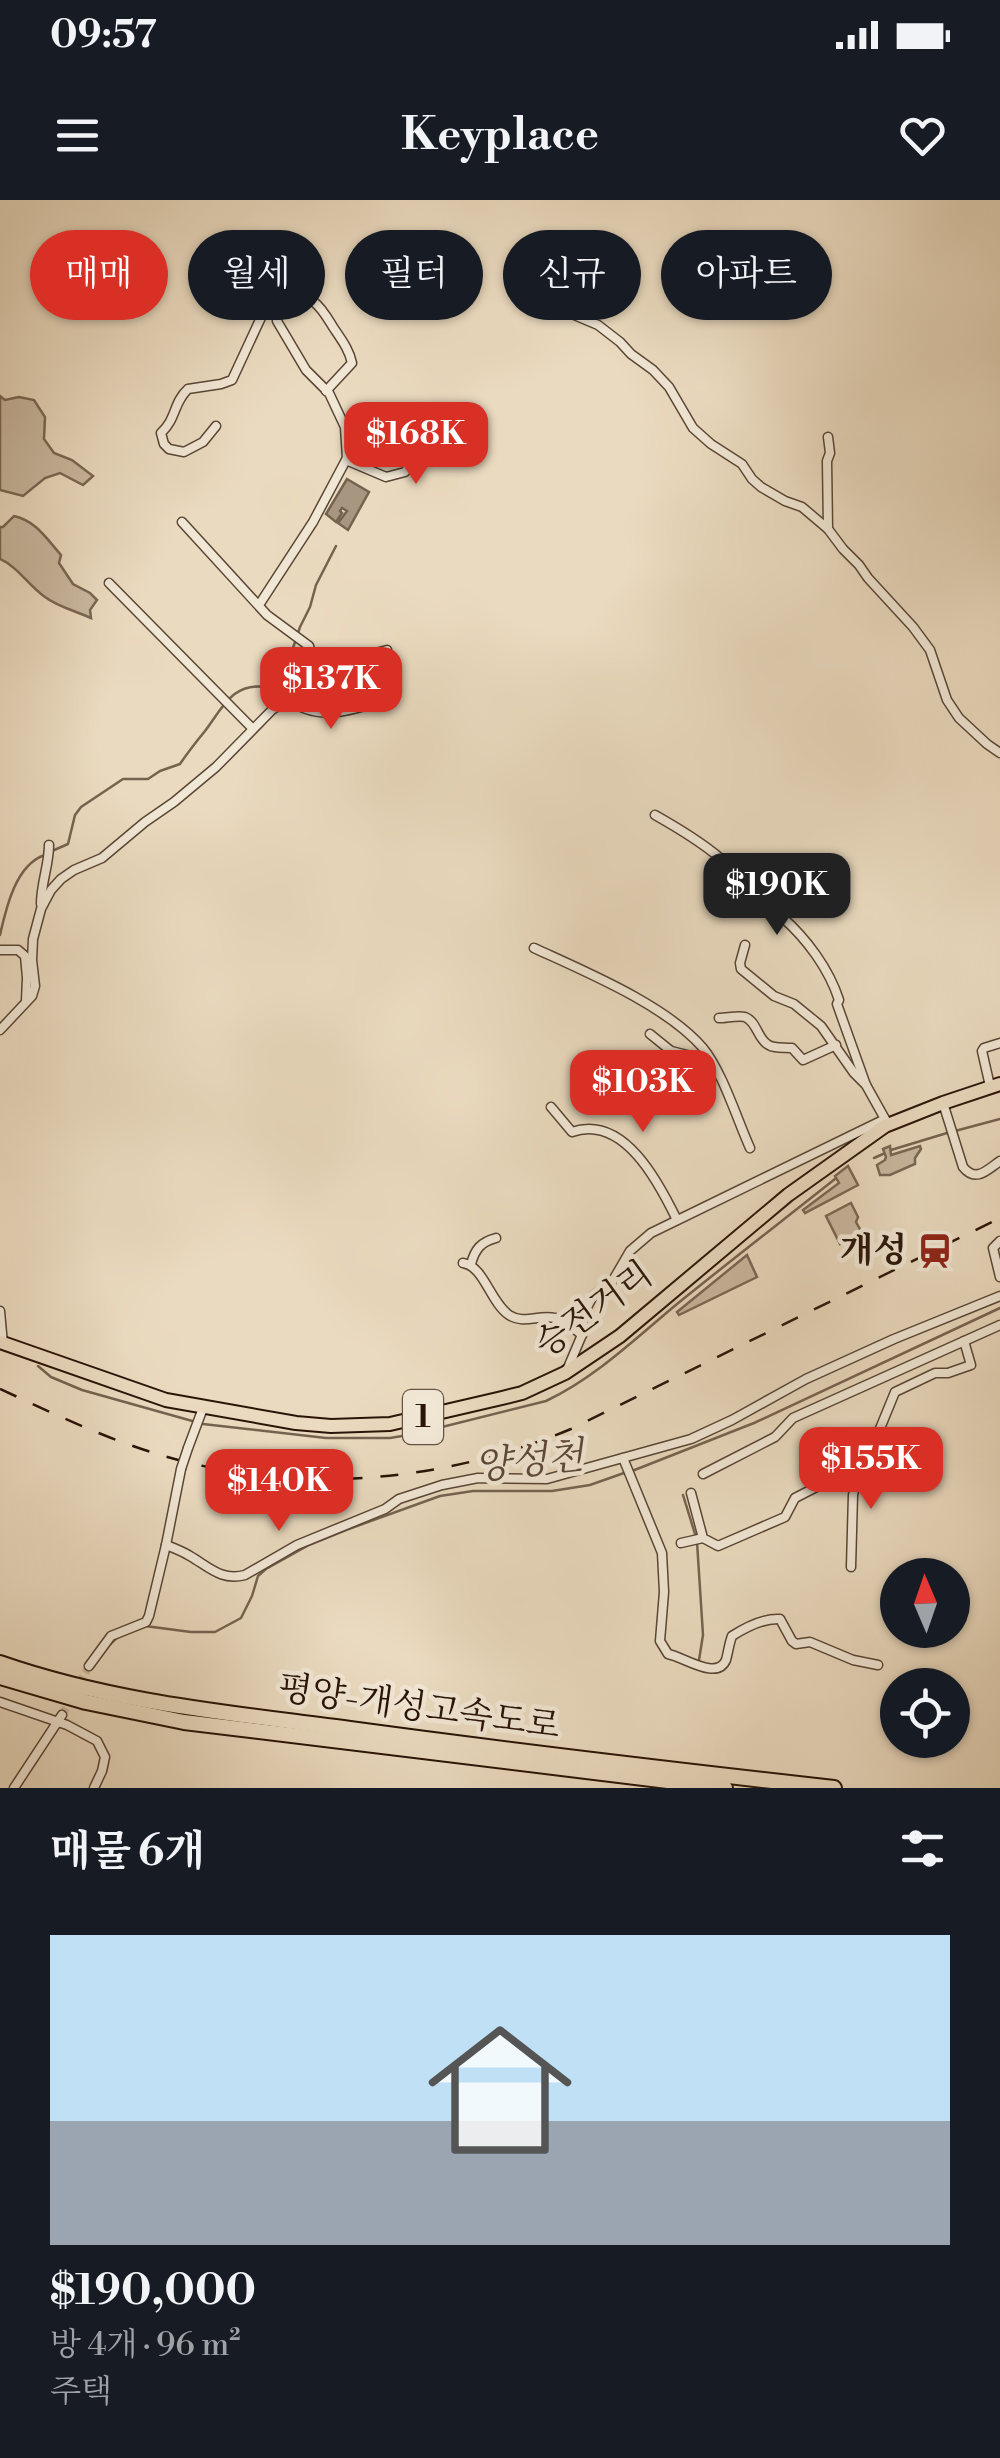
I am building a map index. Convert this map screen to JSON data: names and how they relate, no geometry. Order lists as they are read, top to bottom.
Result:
{
  "streets": {
    "highway": ["평양-개성고속도로"],
    "main road": ["승전거리", "1"]
  },
  "water": ["양성천"],
  "places": {
    "station": ["개성"]
  },
  "north": "top",
  "page": {
    "status": "09:57",
    "header": "Keyplace",
    "chip": [
      "매매",
      "월세",
      "필터",
      "신규",
      "아파트"
    ],
    "price": [
      "$168K",
      "$137K",
      "$190K",
      "$103K",
      "$155K",
      "$140K"
    ],
    "heading": "매물 6개",
    "list": [
      {
        "name": "$190,000",
        "note": "방 4개 · 96 m² · 주택"
      }
    ]
  }
}
